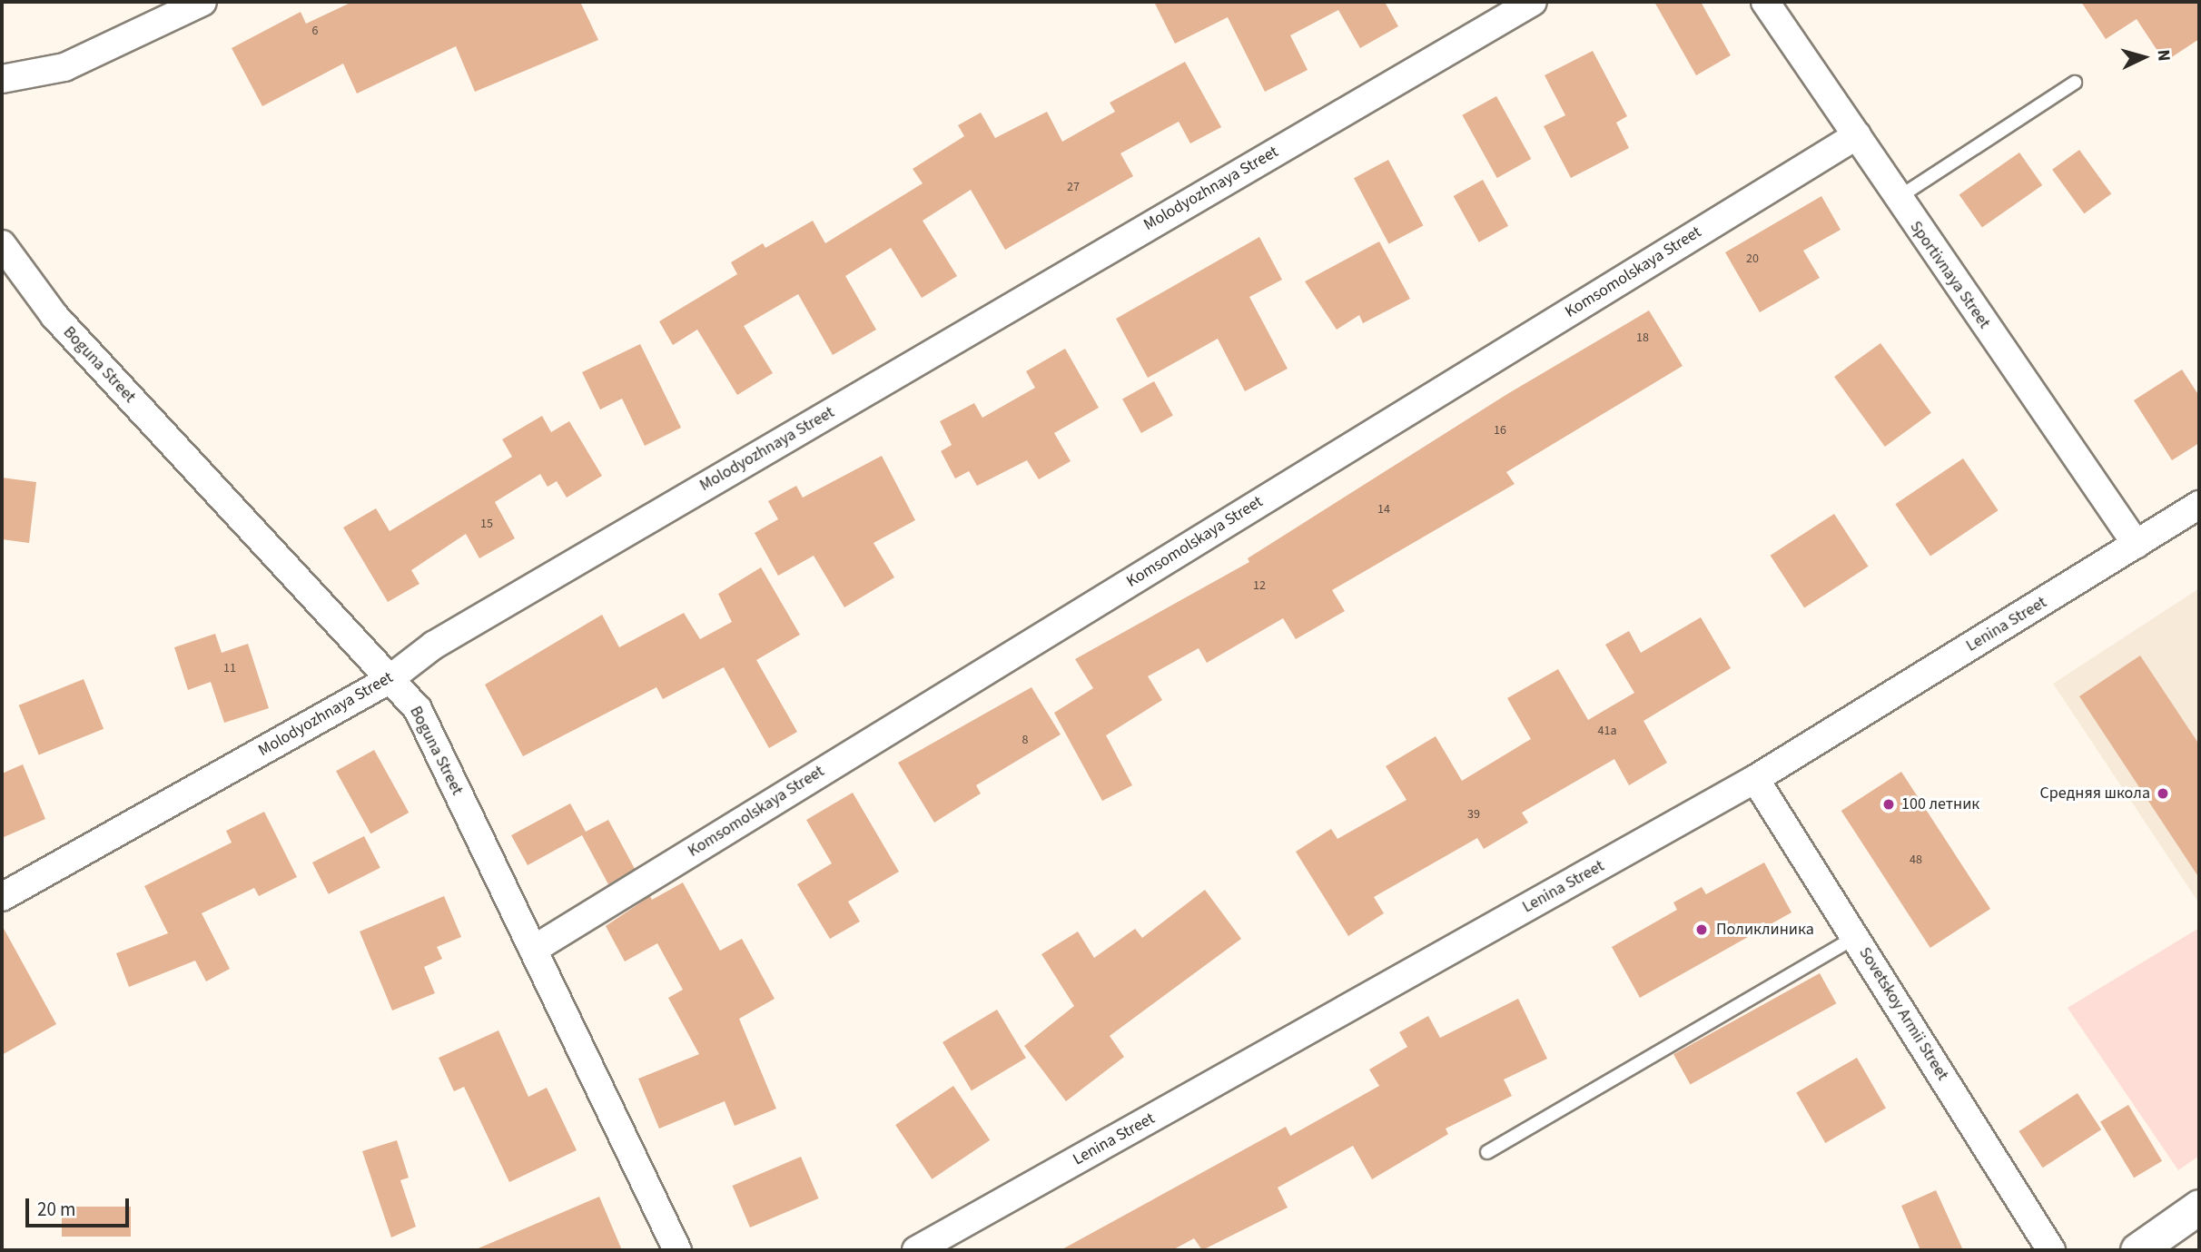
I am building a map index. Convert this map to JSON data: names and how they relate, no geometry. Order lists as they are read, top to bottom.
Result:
{
  "streets": {
    "street": [
      "Molodyozhnaya Street",
      "Komsomolskaya Street",
      "Sportivnaya Street",
      "Boguna Street",
      "Lenina Street",
      "Sovetskoy Armii Street"
    ]
  },
  "crossings": [
    ["Molodyozhnaya Street", "Boguna Street"],
    ["Komsomolskaya Street", "Sportivnaya Street"],
    ["Komsomolskaya Street", "Boguna Street"],
    ["Sportivnaya Street", "Lenina Street"],
    ["Lenina Street", "Sovetskoy Armii Street"]
  ],
  "places": ["Средняя школа", "100 летник", "Поликлиника"],
  "house_numbers": [
    "6",
    "27",
    "20",
    "18",
    "16",
    "14",
    "15",
    "12",
    "11",
    "41а",
    "8",
    "39",
    "48"
  ],
  "scale_bar": "20 m",
  "north": "right"
}
